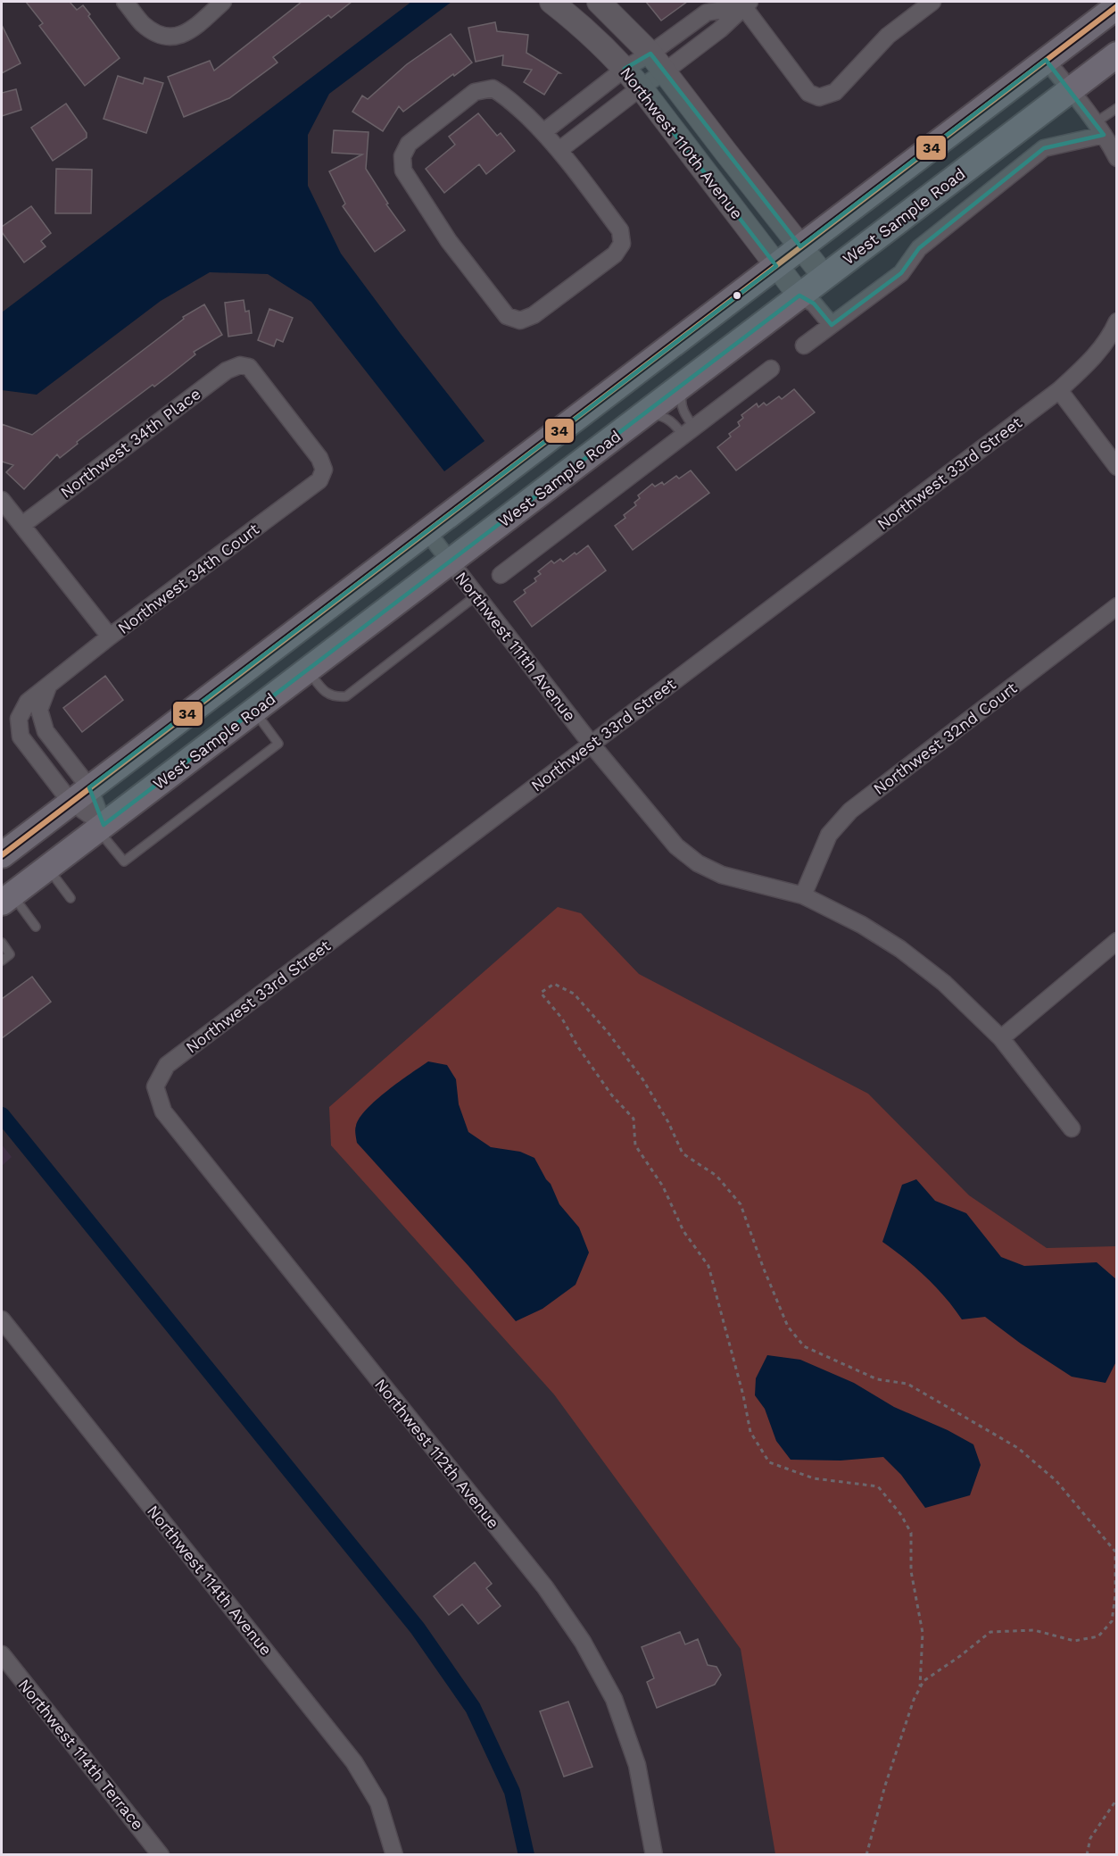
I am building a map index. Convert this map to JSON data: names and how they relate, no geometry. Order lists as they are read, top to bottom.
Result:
{
  "streets": {
    "main road": ["West Sample Road"],
    "street": [
      "Northwest 110th Avenue",
      "Northwest 34th Place",
      "Northwest 33rd Street",
      "Northwest 34th Court",
      "Northwest 111th Avenue",
      "Northwest 32nd Court",
      "Northwest 112th Avenue",
      "Northwest 114th Avenue",
      "Northwest 114th Terrace"
    ]
  },
  "crossings": [
    ["Northwest 110th Avenue", "West Sample Road"],
    ["West Sample Road", "Northwest 34th Court"],
    ["West Sample Road", "Northwest 111th Avenue"],
    ["Northwest 34th Place", "Northwest 34th Court"],
    ["Northwest 33rd Street", "Northwest 111th Avenue"],
    ["Northwest 33rd Street", "Northwest 112th Avenue"],
    ["Northwest 111th Avenue", "Northwest 32nd Court"]
  ],
  "lines": ["transit line 34"]
}
